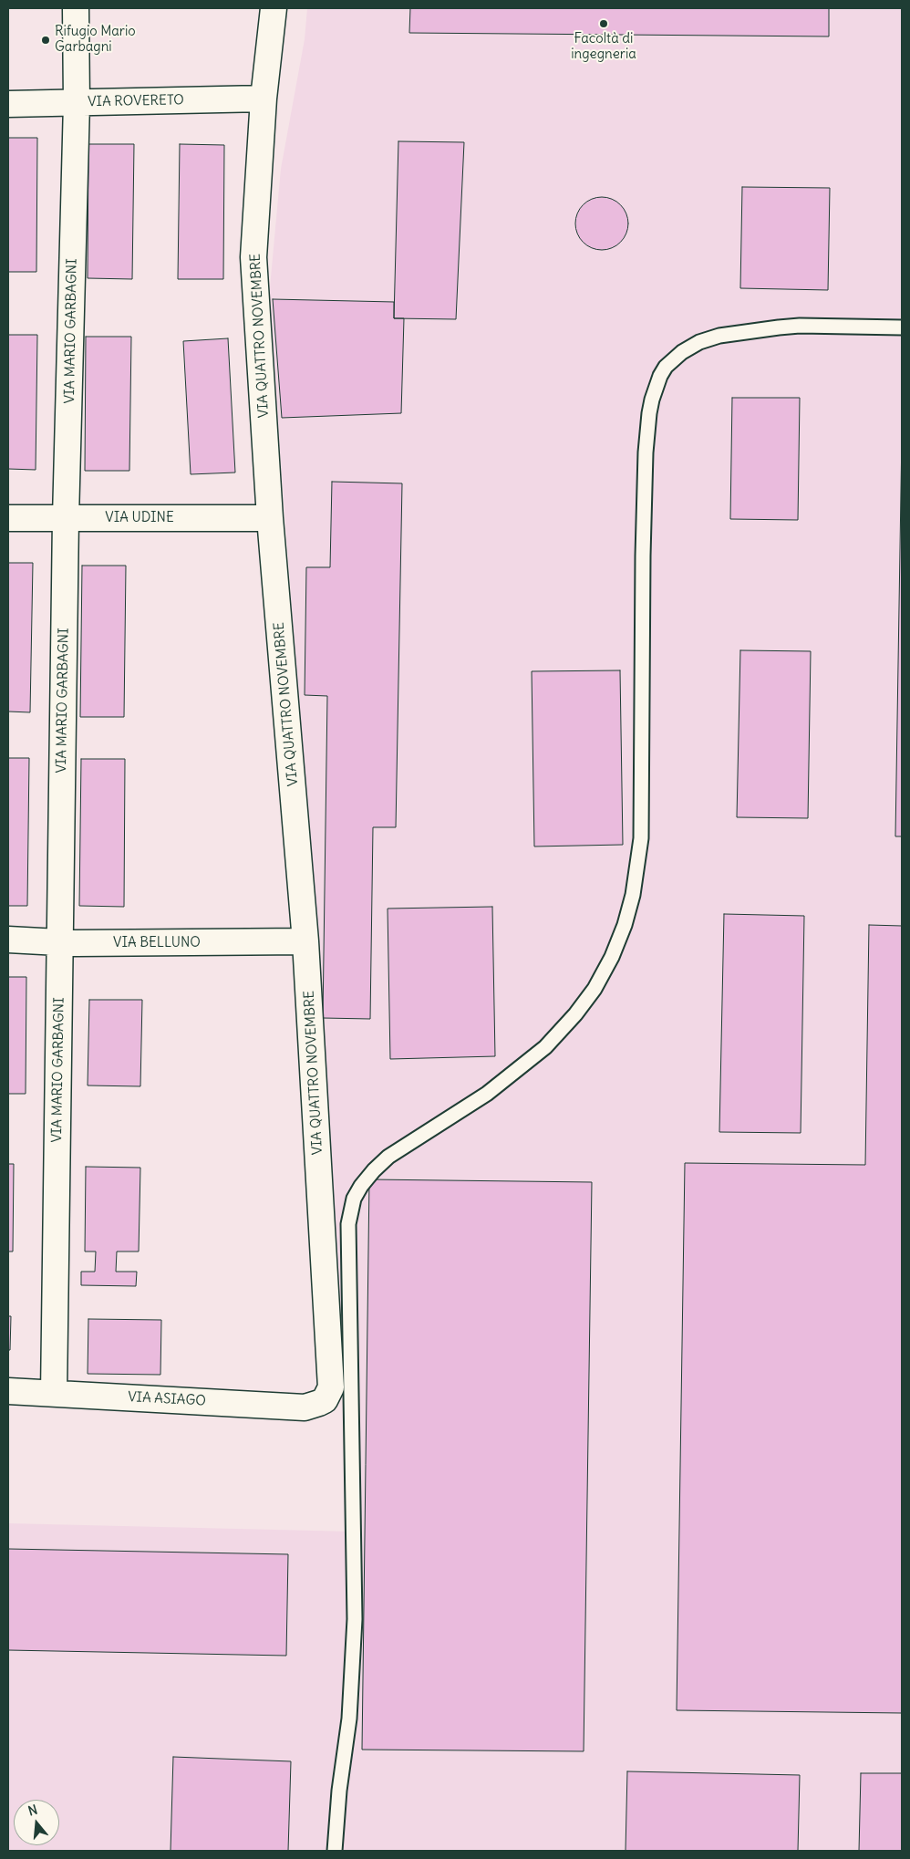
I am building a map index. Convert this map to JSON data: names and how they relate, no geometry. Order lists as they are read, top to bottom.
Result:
{
  "streets": {
    "street": [
      "VIA ROVERETO",
      "VIA MARIO GARBAGNI",
      "VIA QUATTRO NOVEMBRE",
      "VIA UDINE",
      "VIA BELLUNO",
      "VIA ASIAGO"
    ]
  },
  "crossings": [
    ["VIA ROVERETO", "VIA MARIO GARBAGNI"],
    ["VIA ROVERETO", "VIA QUATTRO NOVEMBRE"],
    ["VIA MARIO GARBAGNI", "VIA UDINE"],
    ["VIA MARIO GARBAGNI", "VIA BELLUNO"],
    ["VIA MARIO GARBAGNI", "VIA ASIAGO"],
    ["VIA QUATTRO NOVEMBRE", "VIA UDINE"],
    ["VIA QUATTRO NOVEMBRE", "VIA BELLUNO"],
    ["VIA QUATTRO NOVEMBRE", "VIA ASIAGO"]
  ],
  "places": ["Facoltà di ingegneria", "Rifugio Mario Garbagni"],
  "north": "top"
}
